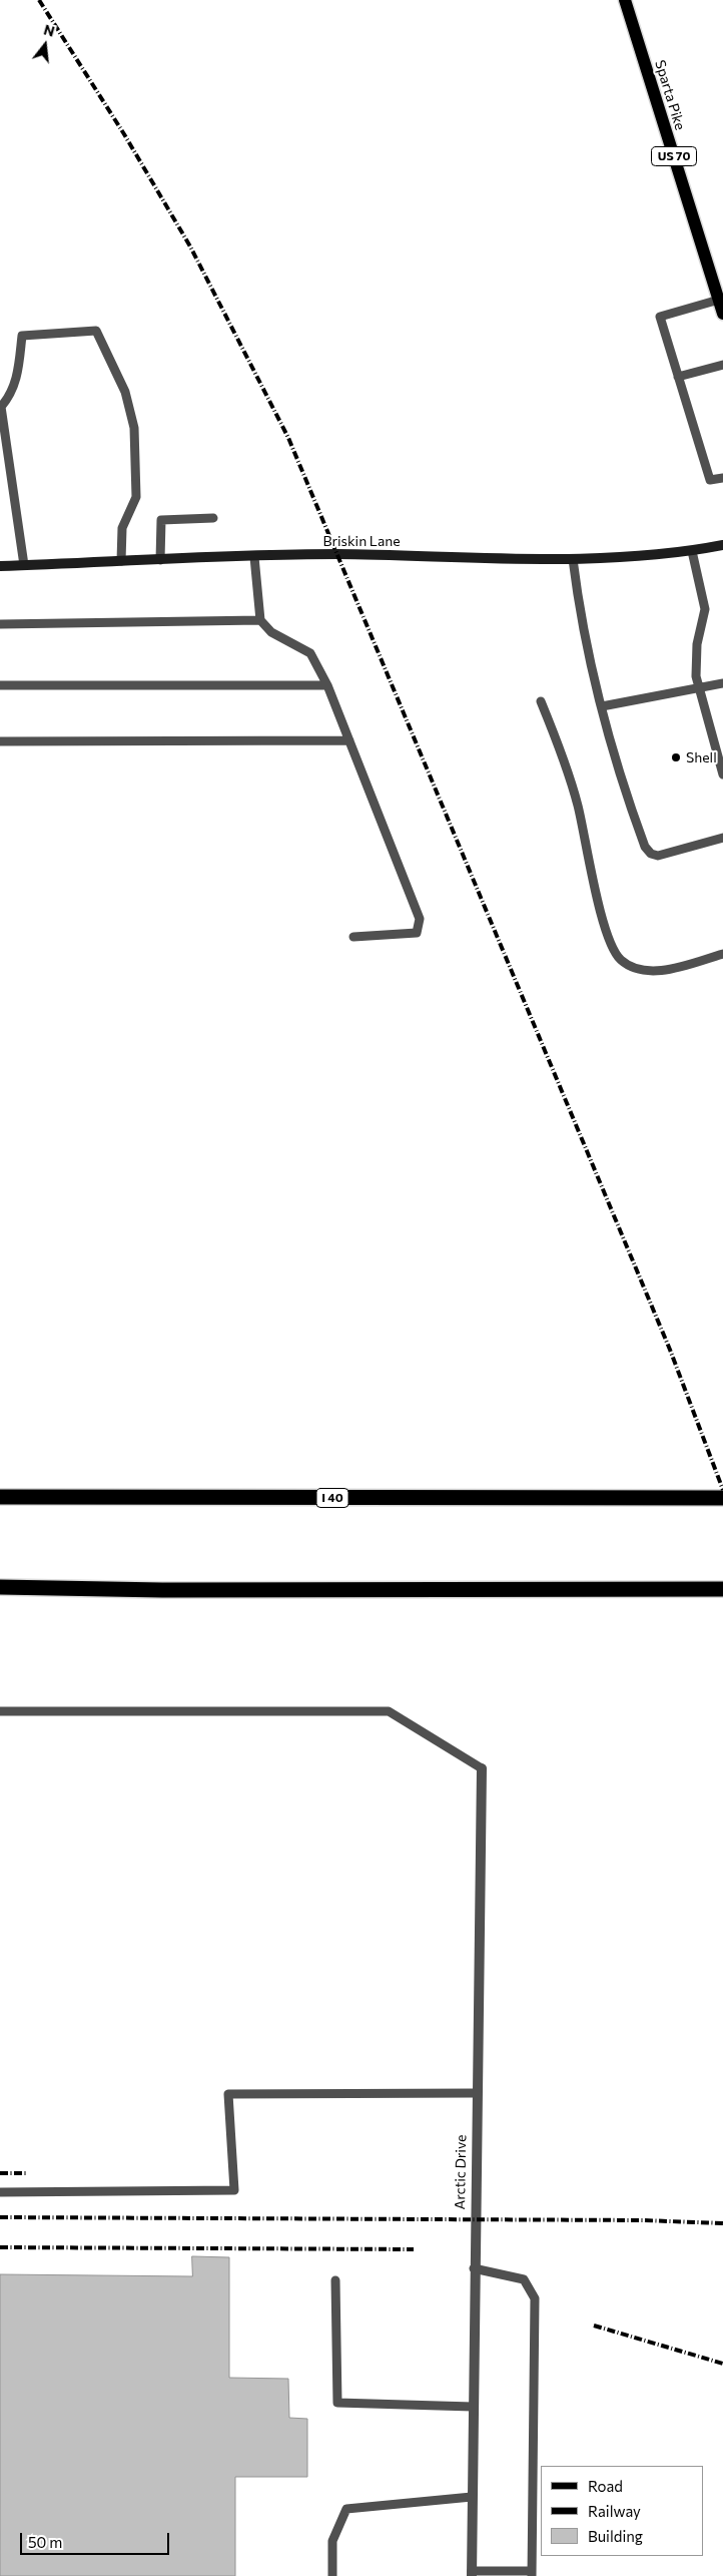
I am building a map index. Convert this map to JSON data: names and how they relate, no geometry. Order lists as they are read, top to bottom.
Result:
{
  "streets": {
    "highway": ["I 40"],
    "main road": ["Sparta Pike", "US 70"],
    "street": ["Briskin Lane", "Arctic Drive"]
  },
  "places": ["Shell"],
  "legend": ["Road", "Railway", "Building"],
  "scale_bar": "50 m",
  "north": "top"
}
